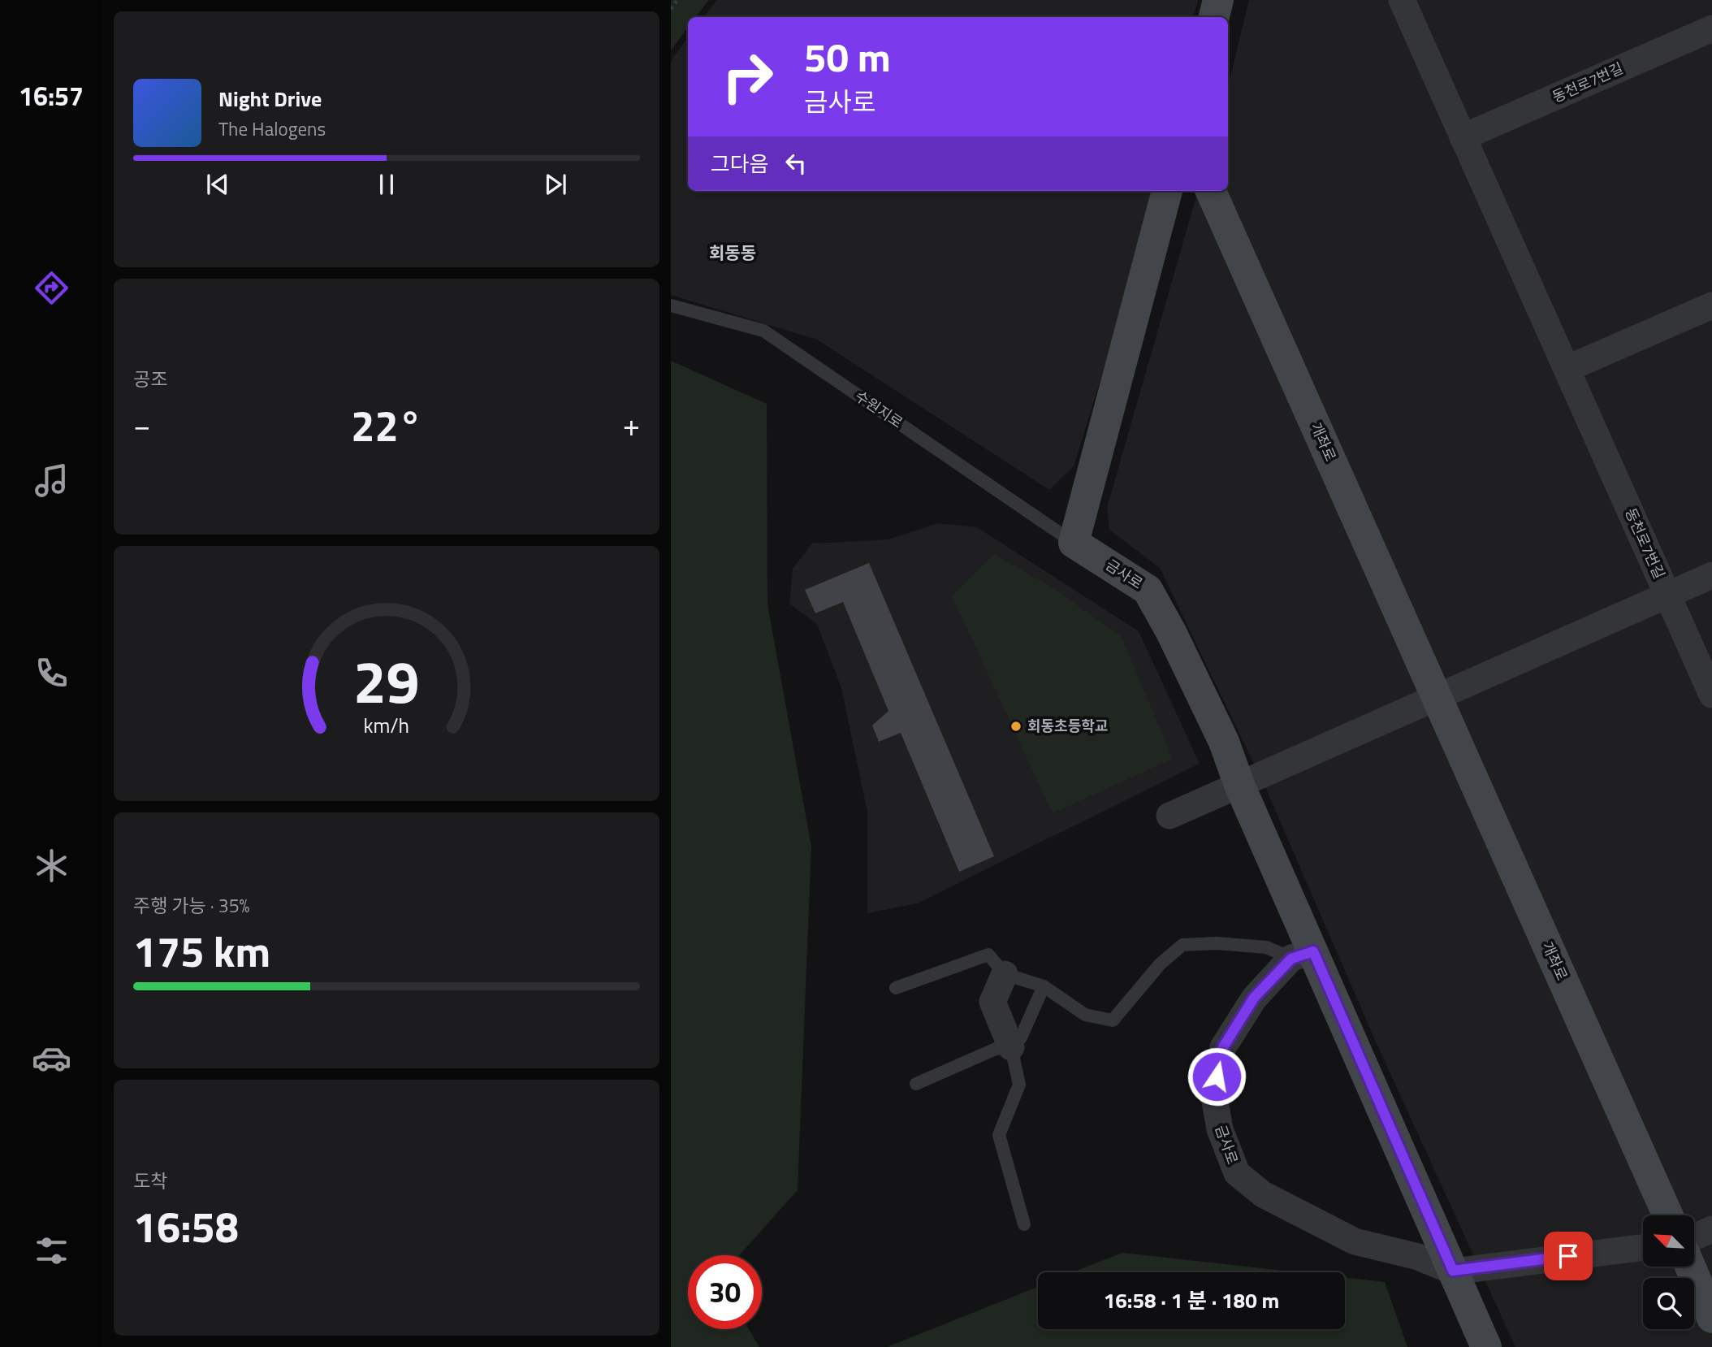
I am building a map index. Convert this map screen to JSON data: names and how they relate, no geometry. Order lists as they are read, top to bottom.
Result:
{
  "streets": {
    "main road": ["개좌로", "금사로"],
    "street": ["동천로7번길"],
    "lane": ["수원지로"]
  },
  "crossings": [
    ["수원지로", "금사로"]
  ],
  "districts": ["회동동"],
  "places": ["회동초등학교"],
  "north": "top left",
  "page": {
    "tabs": "16:57",
    "turn": ["50 m", "금사로"],
    "song": ["Night Drive", "The Halogens"],
    "then": "그다음",
    "tile": [
      "공조",
      ["주행 가능 · 35%", "175 km"],
      ["도착", "16:58"]
    ],
    "heat": ["−", "22°", "+"],
    "limit": "30",
    "trip": "16:58 · 1 분 · 180 m",
    "gauge": ["29", "km/h"]
  }
}
